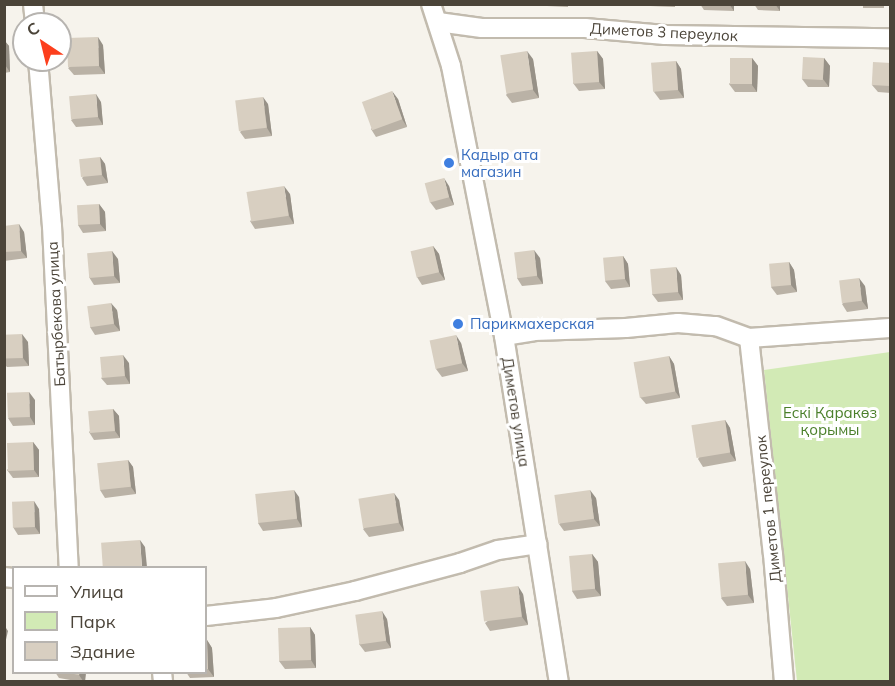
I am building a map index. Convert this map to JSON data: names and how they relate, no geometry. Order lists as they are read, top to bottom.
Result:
{
  "streets": {
    "street": [
      "Диметов 3 переулок",
      "Батырбекова улица",
      "Диметов улица",
      "Диметов 1 переулок"
    ]
  },
  "crossings": [
    ["Диметов 3 переулок", "Диметов улица"]
  ],
  "parks": ["Ескі Қаракөз қорымы"],
  "places": ["Кадыр ата магазин", "Парикмахерская"],
  "legend": ["Улица", "Парк", "Здание"],
  "north": "top left"
}
